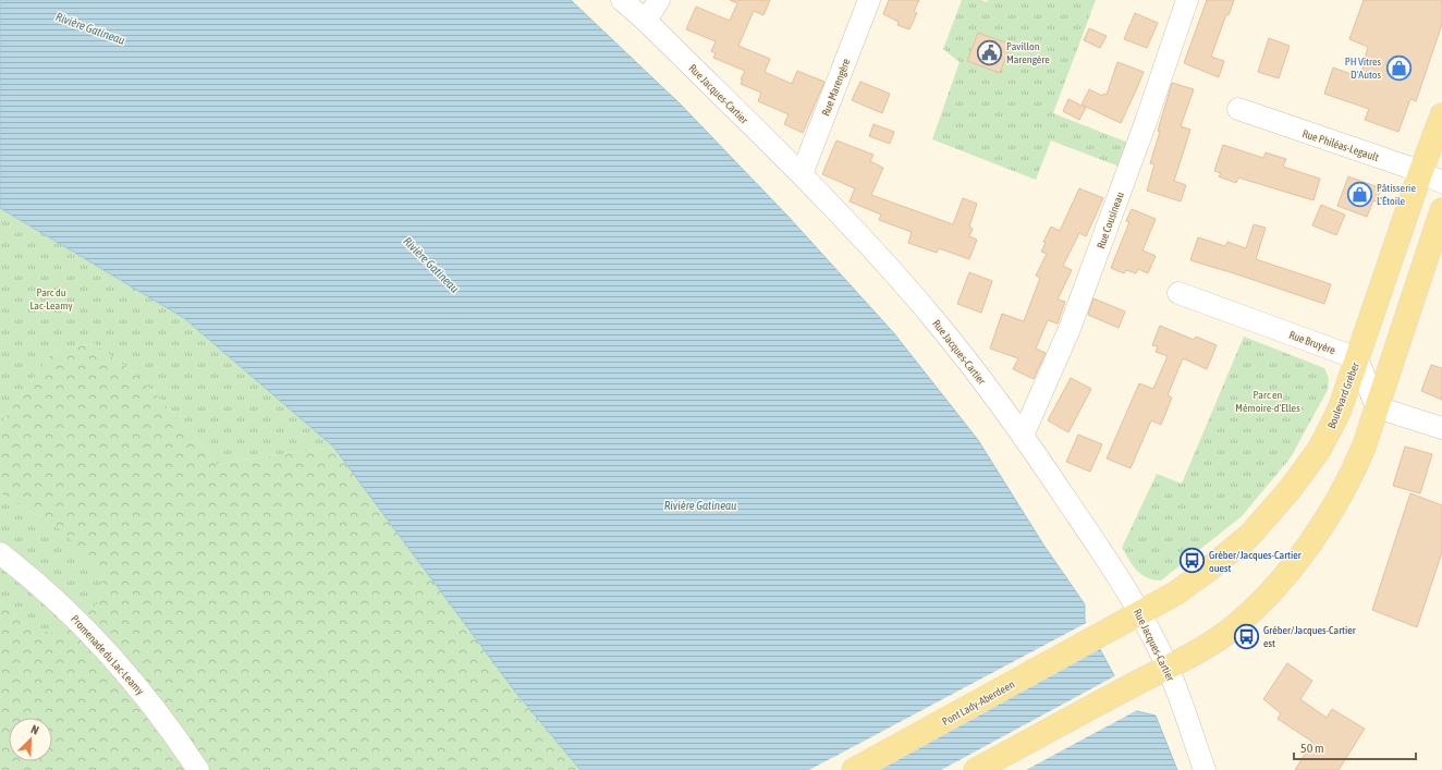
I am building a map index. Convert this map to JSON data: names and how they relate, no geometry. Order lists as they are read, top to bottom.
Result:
{
  "streets": {
    "main road": ["Boulevard Gréber", "Pont Lady-Aberdeen"],
    "street": [
      "Rue Marengère",
      "Rue Jacques-Cartier",
      "Rue Philéas-Legault",
      "Rue Cousineau",
      "Rue Bruyère",
      "Promenade du Lac-Leamy"
    ]
  },
  "crossings": [
    ["Rue Marengère", "Rue Jacques-Cartier"],
    ["Rue Jacques-Cartier", "Rue Cousineau"],
    ["Rue Jacques-Cartier", "Boulevard Gréber"],
    ["Rue Philéas-Legault", "Boulevard Gréber"],
    ["Rue Bruyère", "Boulevard Gréber"],
    ["Boulevard Gréber", "Pont Lady-Aberdeen"]
  ],
  "water": ["Rivière Gatineau"],
  "parks": ["Parc du Lac-Leamy", "Parc en Mémoire-d'Elles"],
  "places": {
    "public building": ["Pavillon Marengère"],
    "shop": ["PH Vitres D'Autos", "Pâtisserie L'Étoile"],
    "bus stop": ["Gréber/Jacques-Cartier ouest", "Gréber/Jacques-Cartier est"]
  },
  "scale_bar": "50 m",
  "north": "top right"
}
